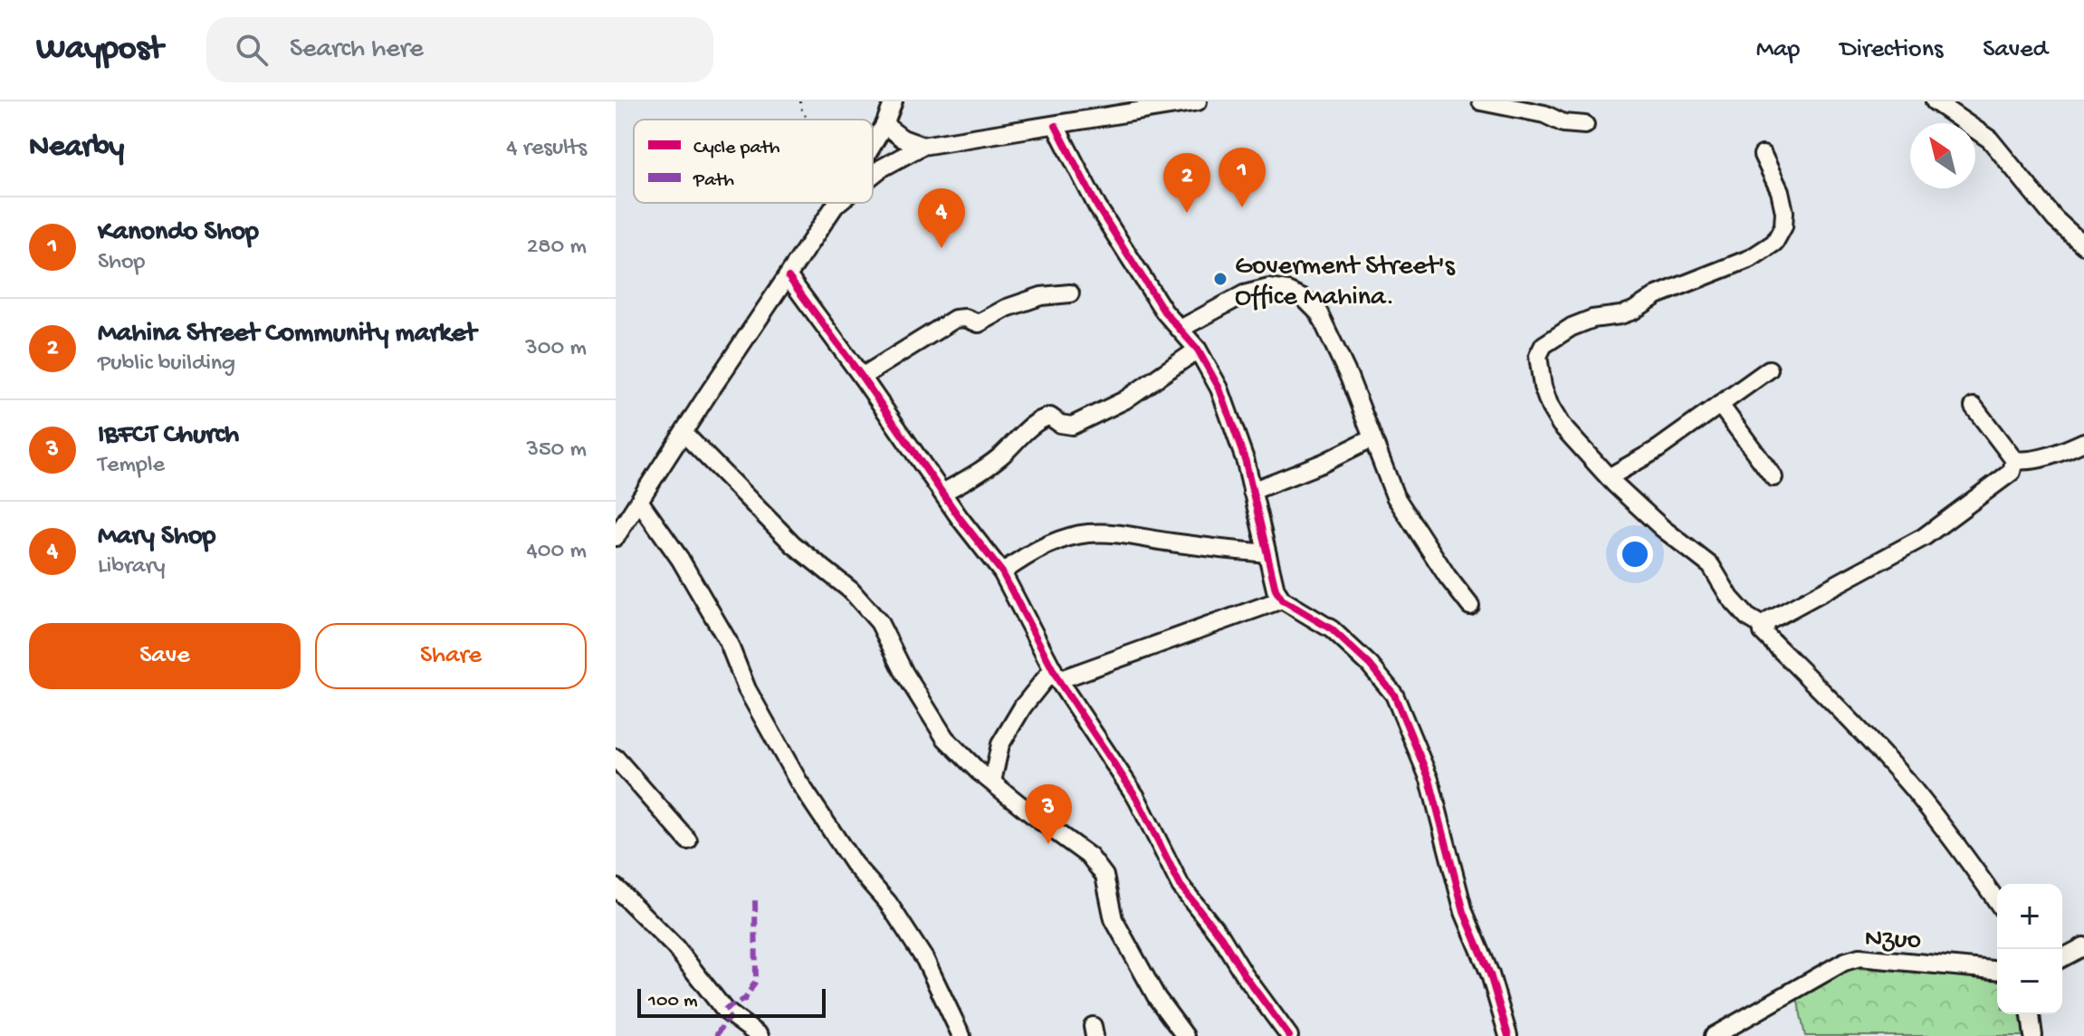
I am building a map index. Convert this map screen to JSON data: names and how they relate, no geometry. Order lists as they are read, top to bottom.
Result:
{
  "streets": {
    "street": ["Nzuo"]
  },
  "places": ["Goverment Street's Office Mahina."],
  "legend": ["Cycle path", "Path"],
  "scale_bar": "100 m",
  "north": "top left",
  "page": {
    "header": "Waypost",
    "search": "Search here",
    "nav": ["Map", "Directions", "Saved"],
    "heading": ["Nearby", "4 results"],
    "pins": [
      "1",
      "2",
      "4",
      "3"
    ],
    "list": [
      {
        "mark": "1",
        "name": "Kanondo Shop",
        "note": "Shop",
        "value": "280 m"
      },
      {
        "mark": "2",
        "name": "Mahina Street Community market",
        "note": "Public building",
        "value": "300 m"
      },
      {
        "mark": "3",
        "name": "IBFCT Church",
        "note": "Temple",
        "value": "350 m"
      },
      {
        "mark": "4",
        "name": "Mary Shop",
        "note": "Library",
        "value": "400 m"
      }
    ],
    "buttons": ["Save", "Share"],
    "map_buttons": ["+", "−"],
    "scale": "100 m"
  }
}
